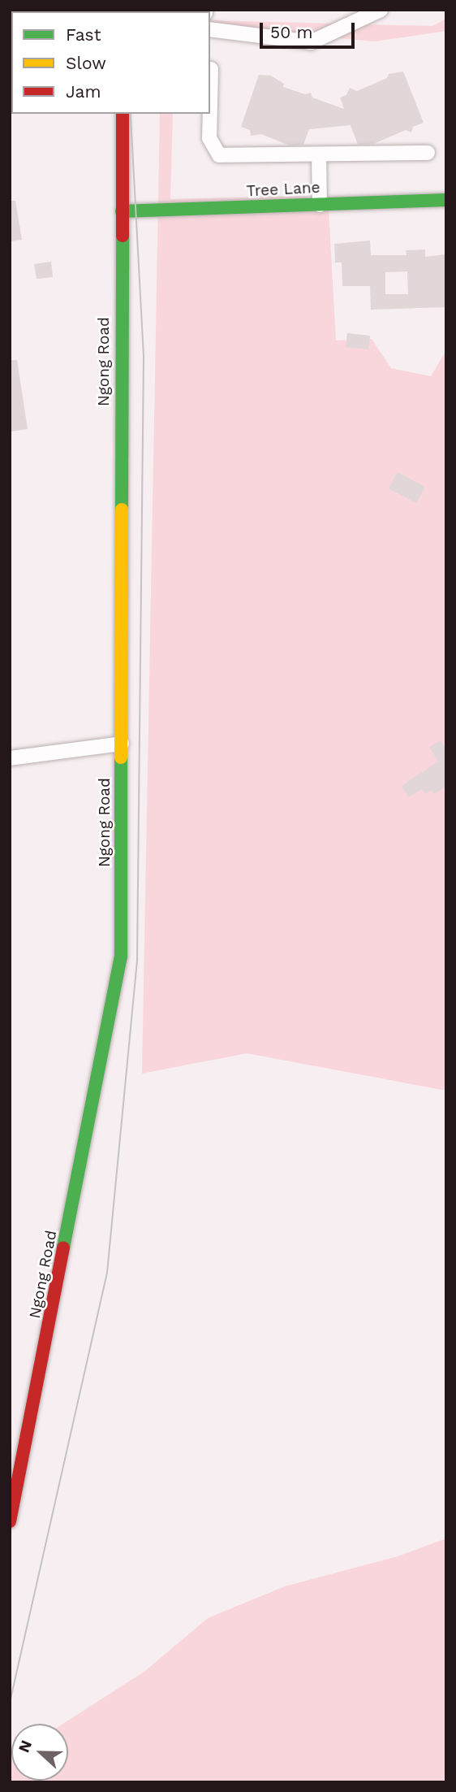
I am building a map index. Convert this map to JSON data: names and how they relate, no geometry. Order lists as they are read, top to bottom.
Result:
{
  "streets": {
    "main road": ["Tree Lane", "Ngong Road"]
  },
  "crossings": [
    ["Tree Lane", "Ngong Road"]
  ],
  "legend": ["Fast", "Slow", "Jam"],
  "scale_bar": "50 m",
  "north": "left"
}
